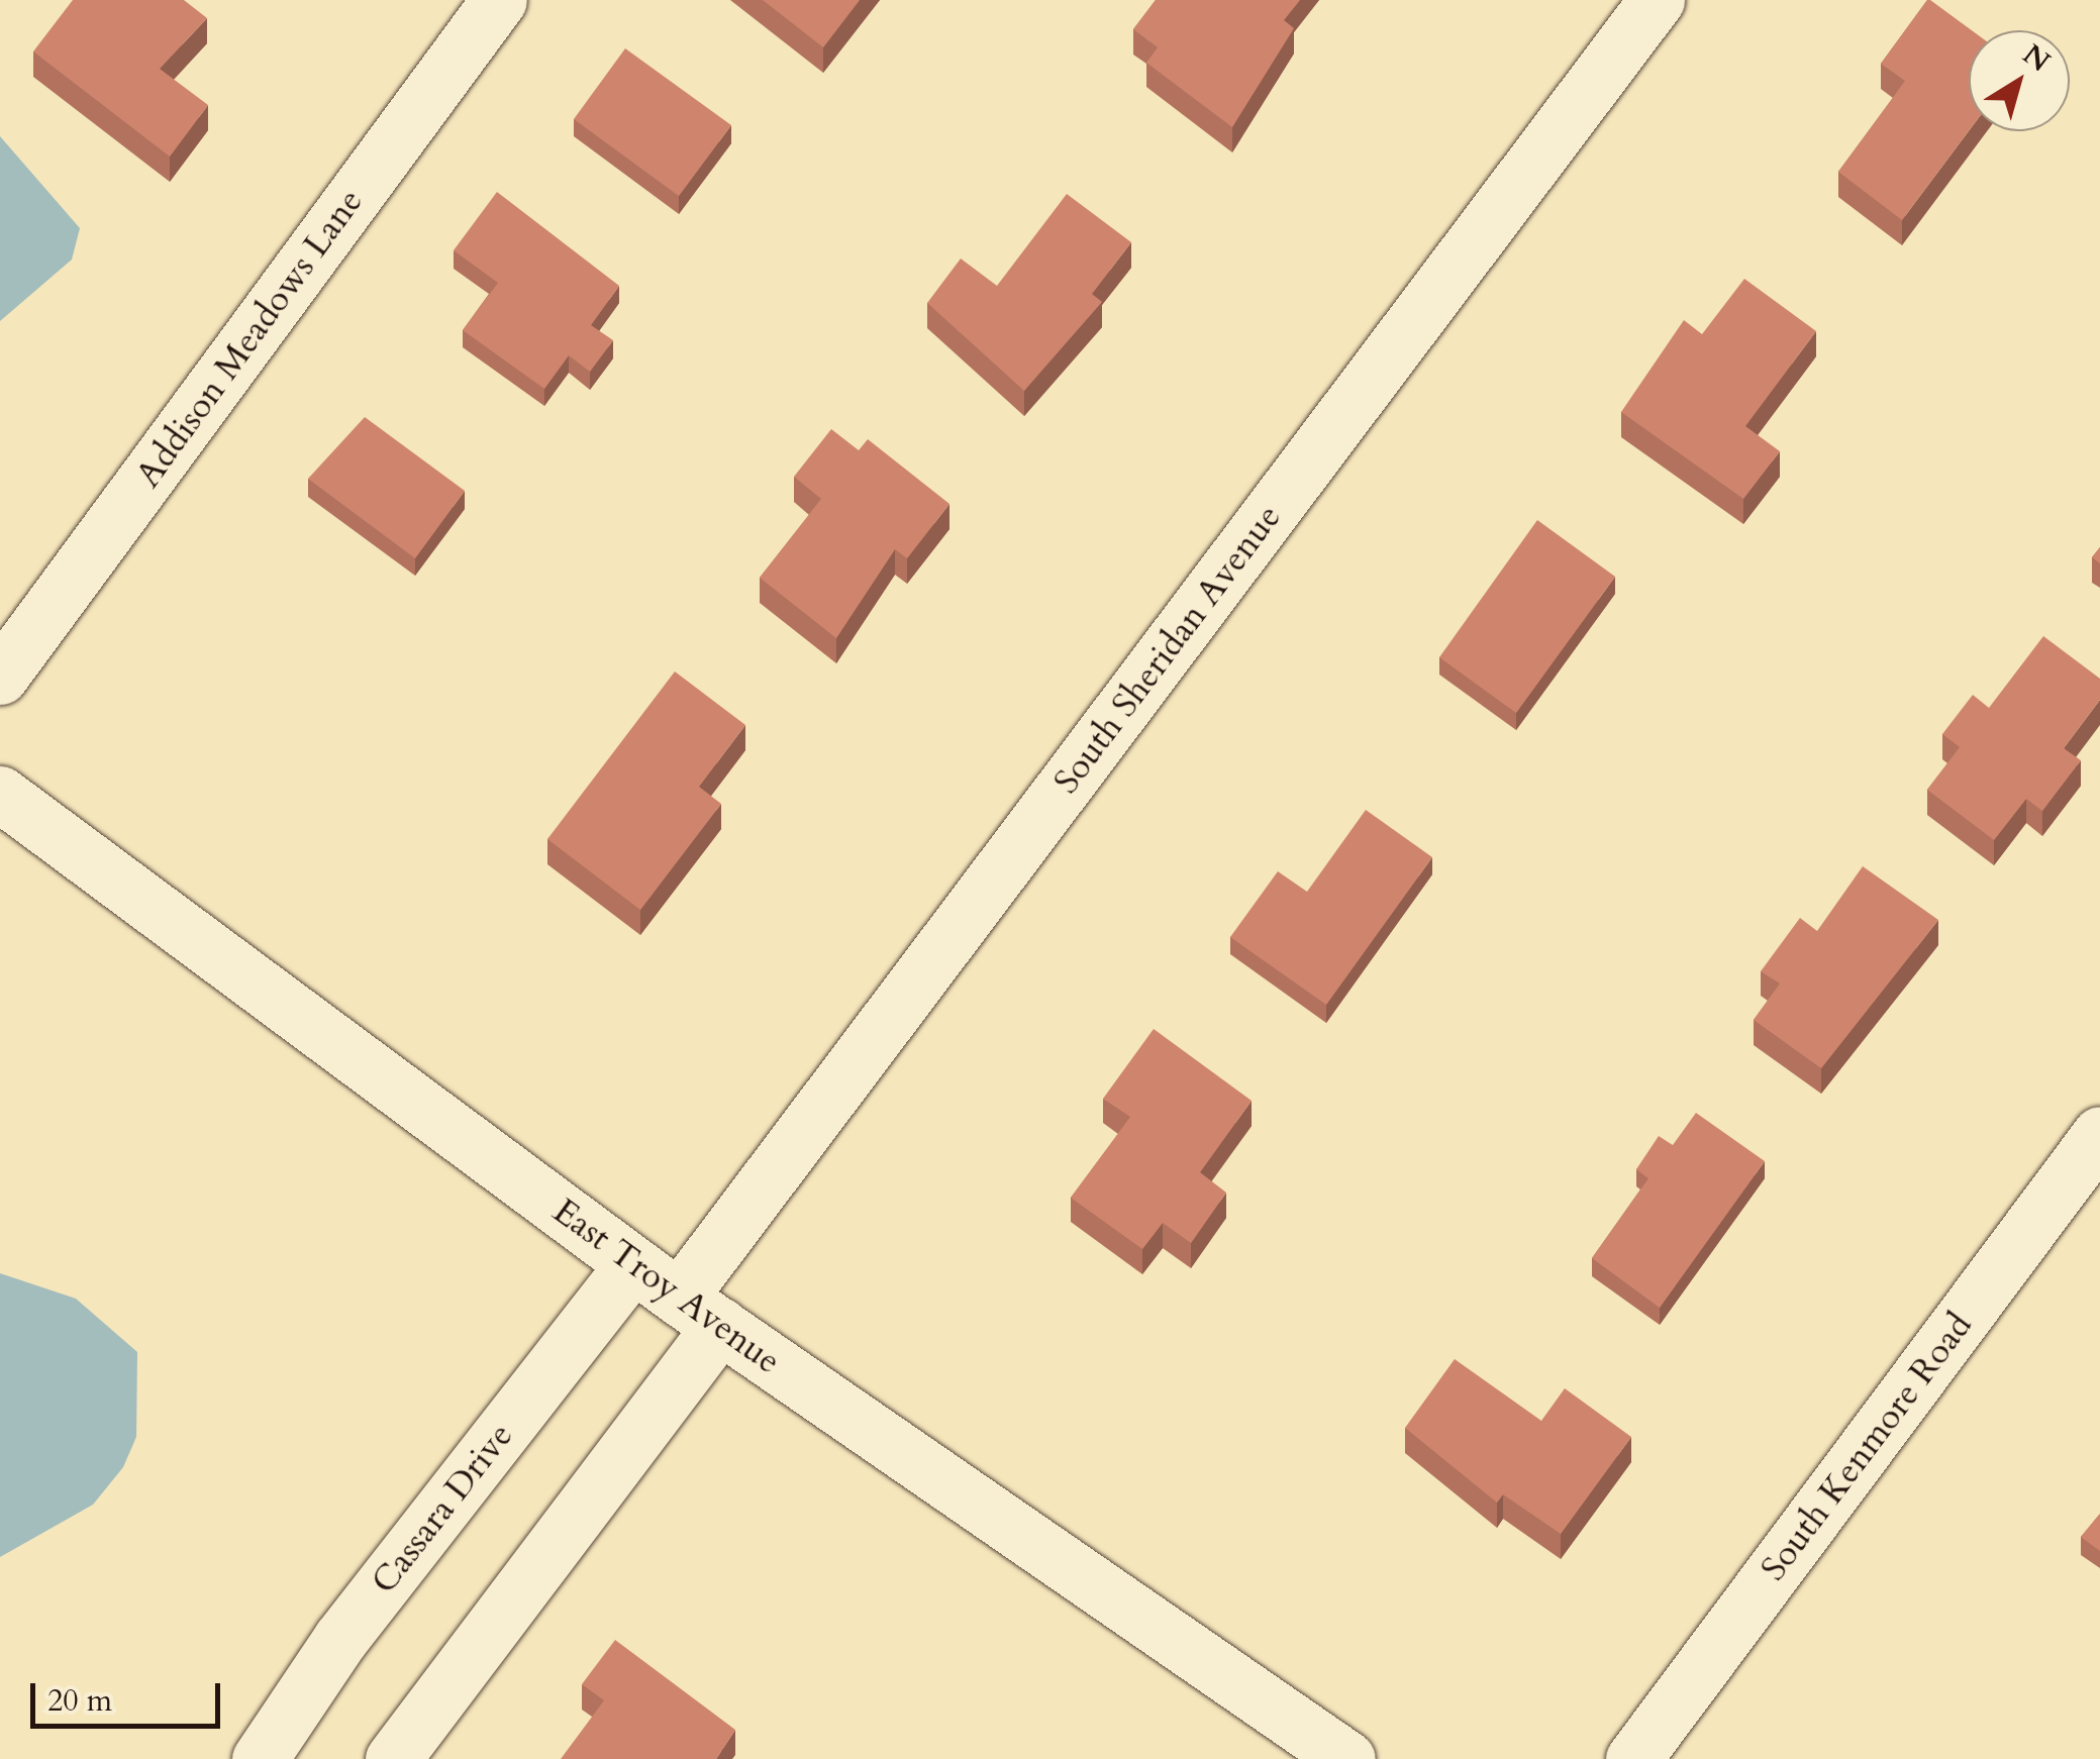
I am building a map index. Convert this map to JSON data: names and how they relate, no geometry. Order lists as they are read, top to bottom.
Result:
{
  "streets": {
    "street": [
      "Addison Meadows Lane",
      "South Sheridan Avenue",
      "East Troy Avenue",
      "South Kenmore Road",
      "Cassara Drive"
    ]
  },
  "crossings": [
    ["South Sheridan Avenue", "East Troy Avenue"],
    ["East Troy Avenue", "Cassara Drive"]
  ],
  "scale_bar": "20 m",
  "north": "top right"
}
